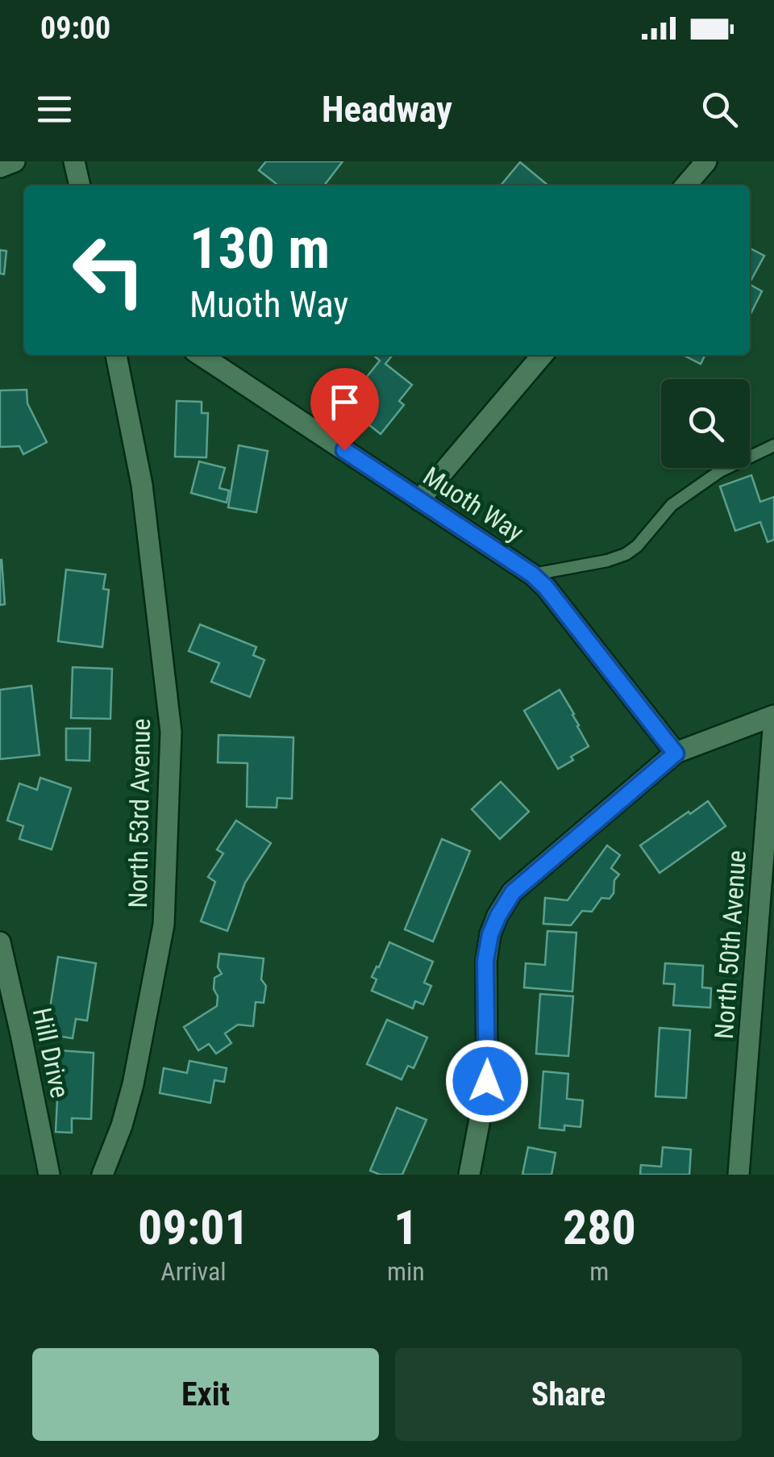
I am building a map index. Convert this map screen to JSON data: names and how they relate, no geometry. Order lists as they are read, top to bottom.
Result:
{
  "streets": {
    "street": [
      "Muoth Way",
      "North 53rd Avenue",
      "North 50th Avenue",
      "Hill Drive"
    ]
  },
  "page": {
    "status": "09:00",
    "header": "Headway",
    "turn": ["130 m", "Muoth Way"],
    "eta": [
      "09:01",
      "Arrival",
      "1",
      "min",
      "280",
      "m"
    ],
    "buttons": ["Exit", "Share"]
  }
}
